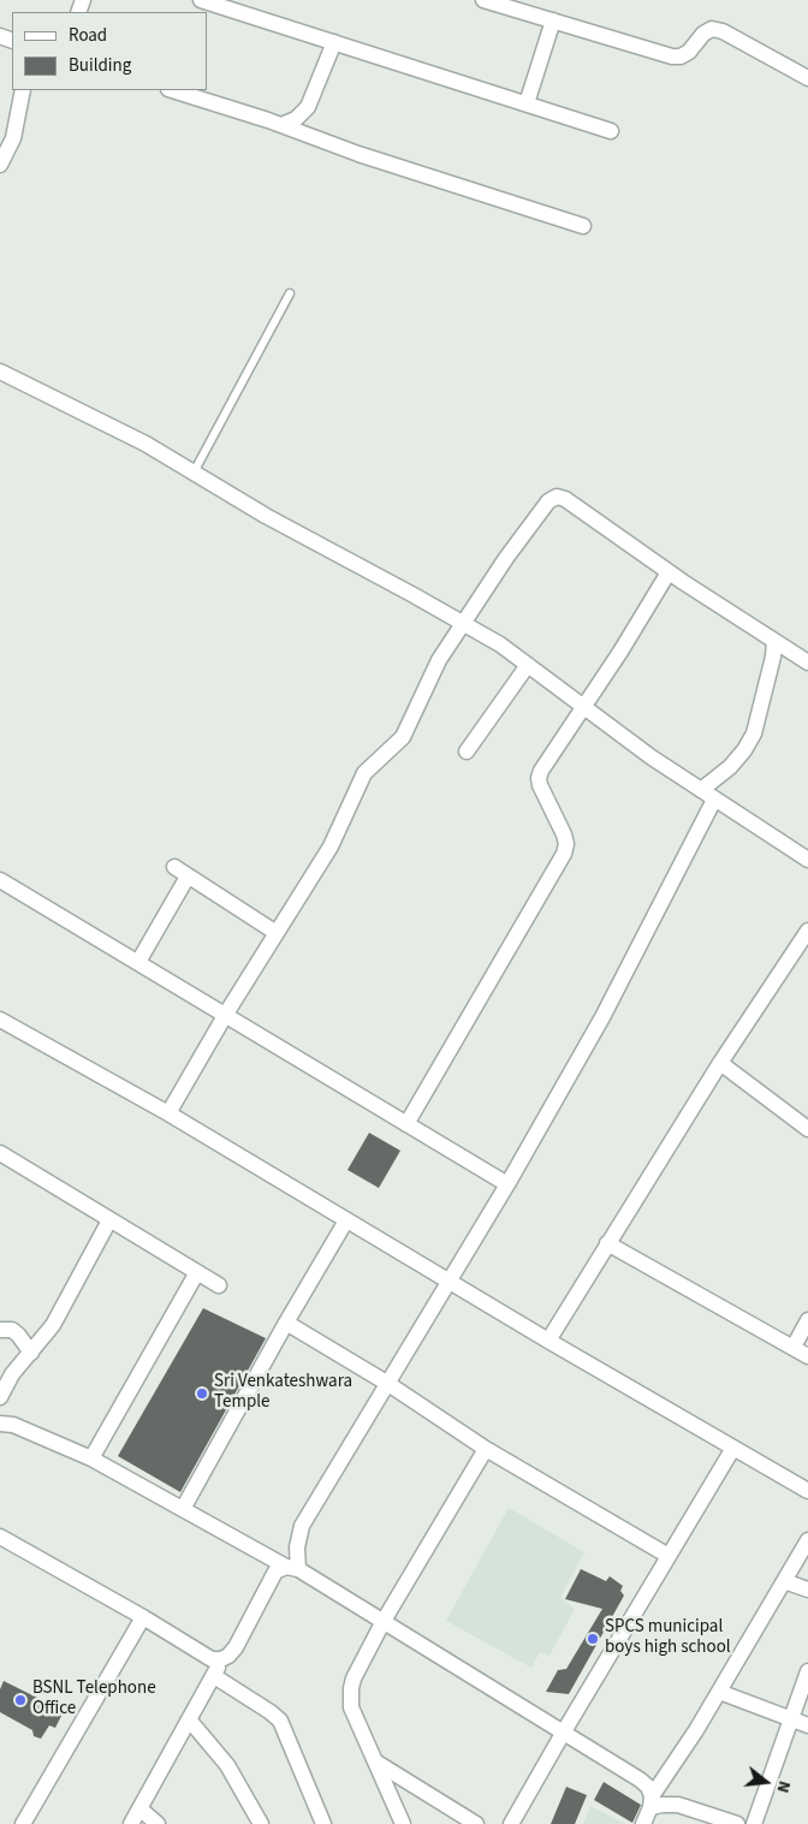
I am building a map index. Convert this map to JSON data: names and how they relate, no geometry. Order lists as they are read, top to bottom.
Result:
{
  "places": ["Sri Venkateshwara Temple", "SPCS municipal boys high school", "BSNL Telephone Office"],
  "legend": ["Road", "Building"],
  "north": "right"
}
